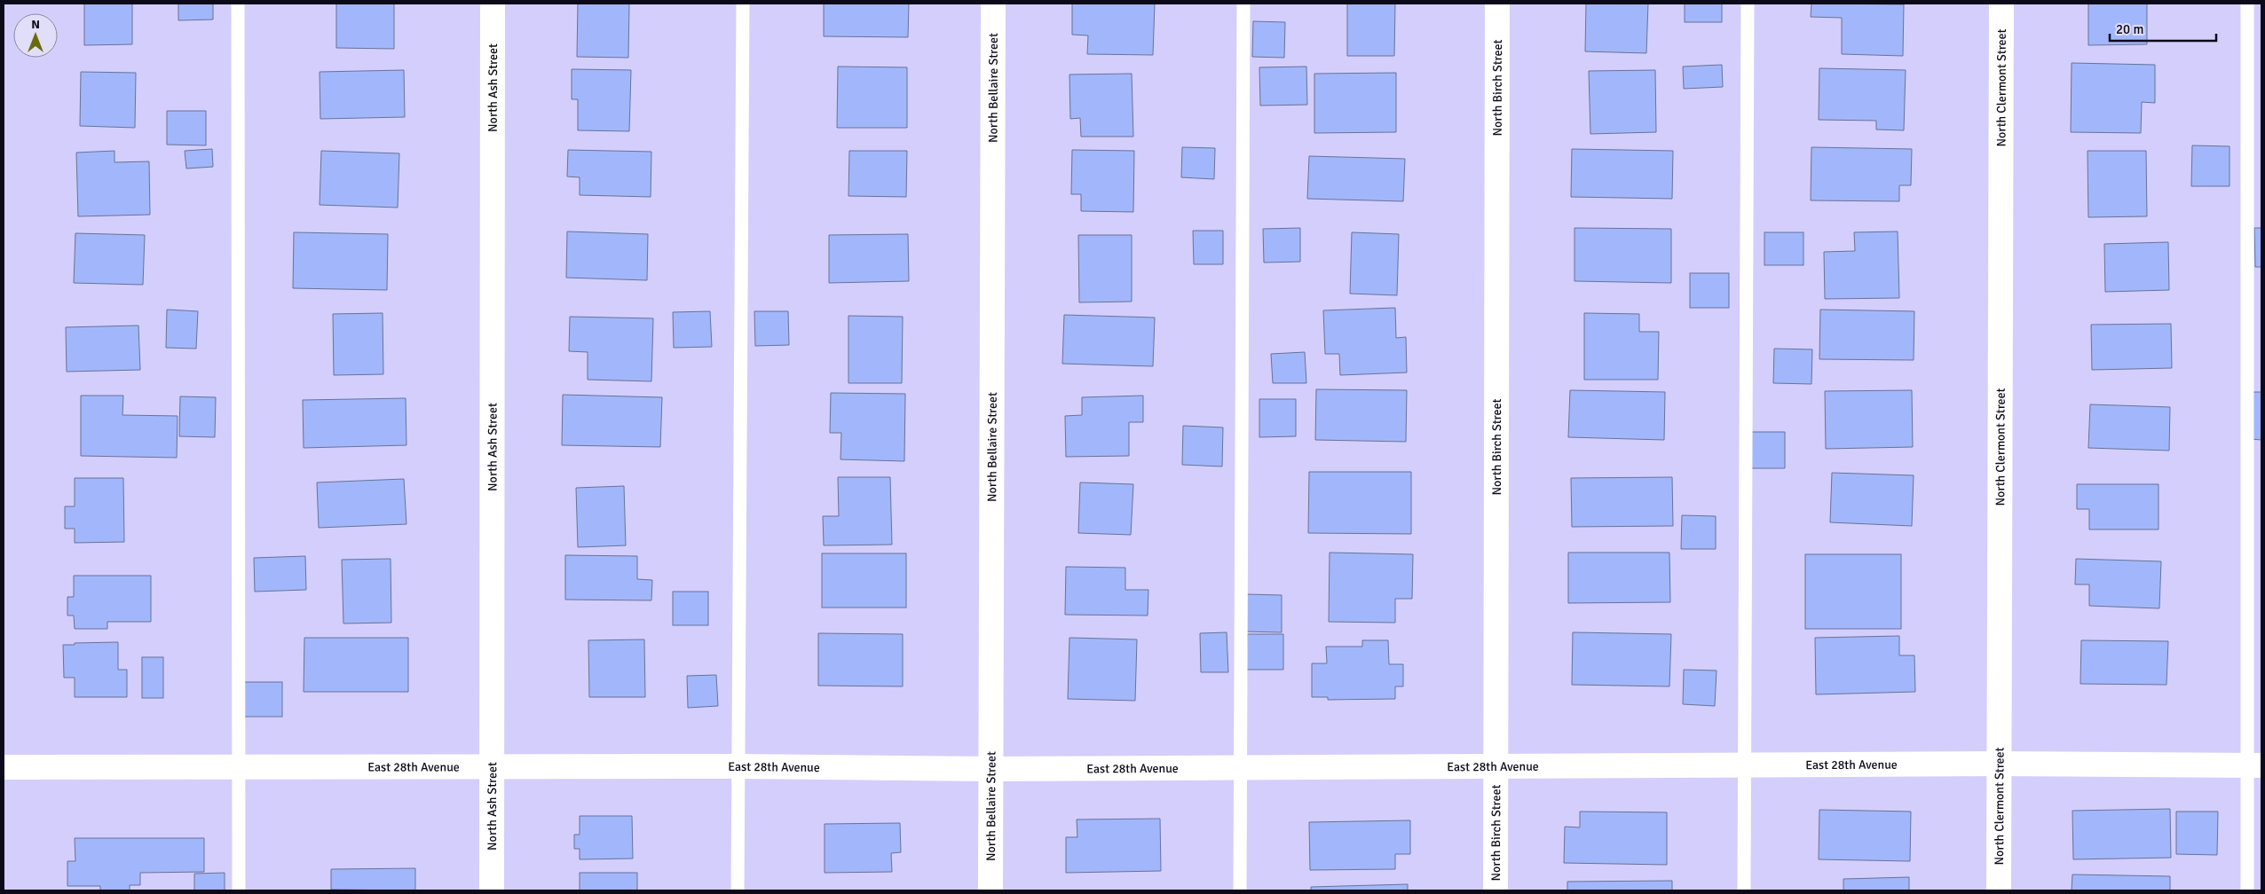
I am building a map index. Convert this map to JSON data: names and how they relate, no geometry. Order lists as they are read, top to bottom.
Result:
{
  "streets": {
    "street": [
      "North Ash Street",
      "North Bellaire Street",
      "North Birch Street",
      "North Clermont Street",
      "East 28th Avenue"
    ]
  },
  "crossings": [
    ["North Ash Street", "East 28th Avenue"],
    ["North Bellaire Street", "East 28th Avenue"],
    ["North Birch Street", "East 28th Avenue"],
    ["North Clermont Street", "East 28th Avenue"]
  ],
  "scale_bar": "20 m",
  "north": "top"
}
